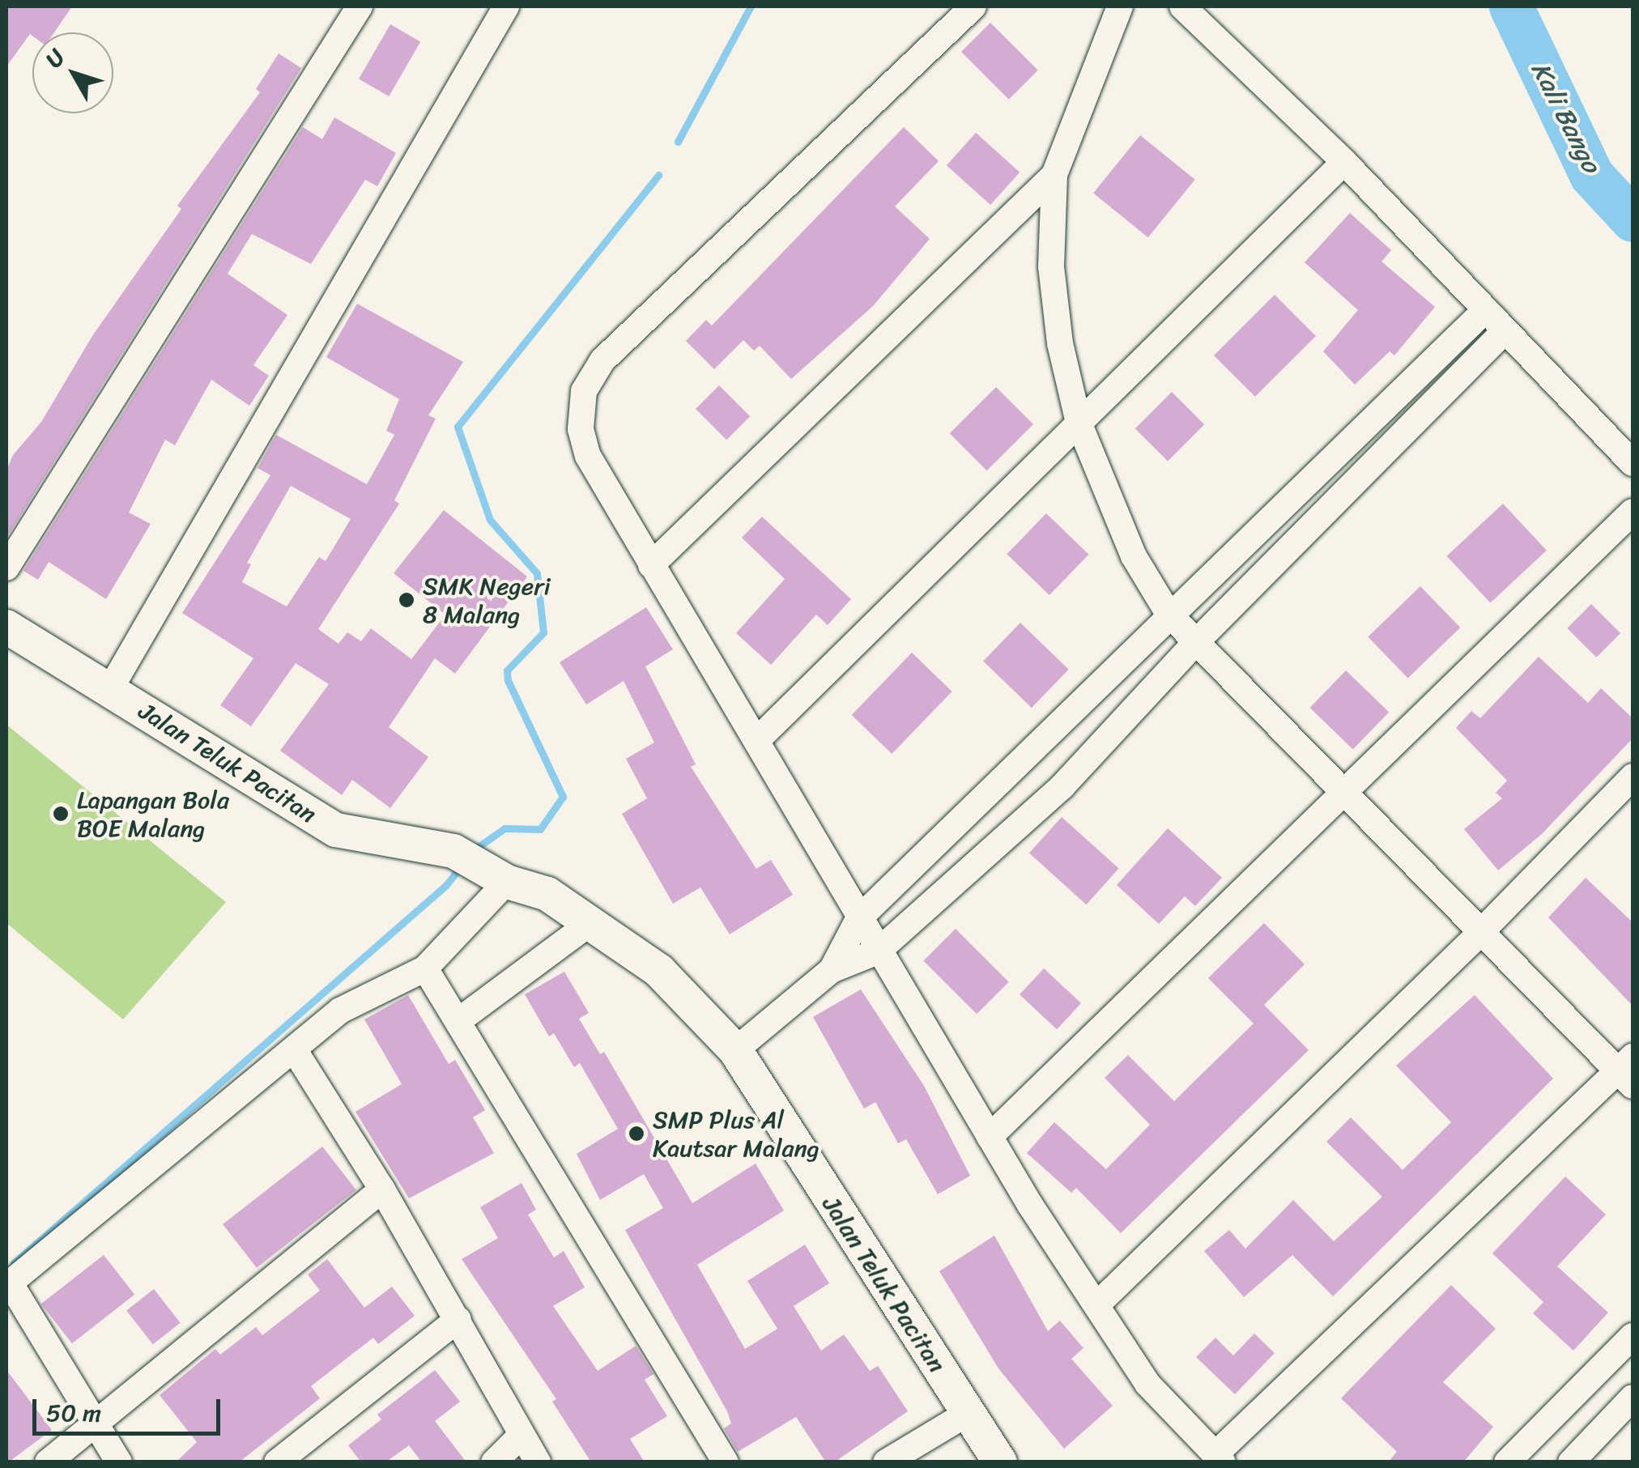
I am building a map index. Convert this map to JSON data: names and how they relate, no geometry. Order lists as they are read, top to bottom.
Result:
{
  "streets": {
    "street": ["Jalan Teluk Pacitan"]
  },
  "water": ["Kali Bango"],
  "places": ["SMK Negeri 8 Malang", "Lapangan Bola BOE Malang", "SMP Plus Al Kautsar Malang"],
  "scale_bar": "50 m",
  "north": "top left"
}
